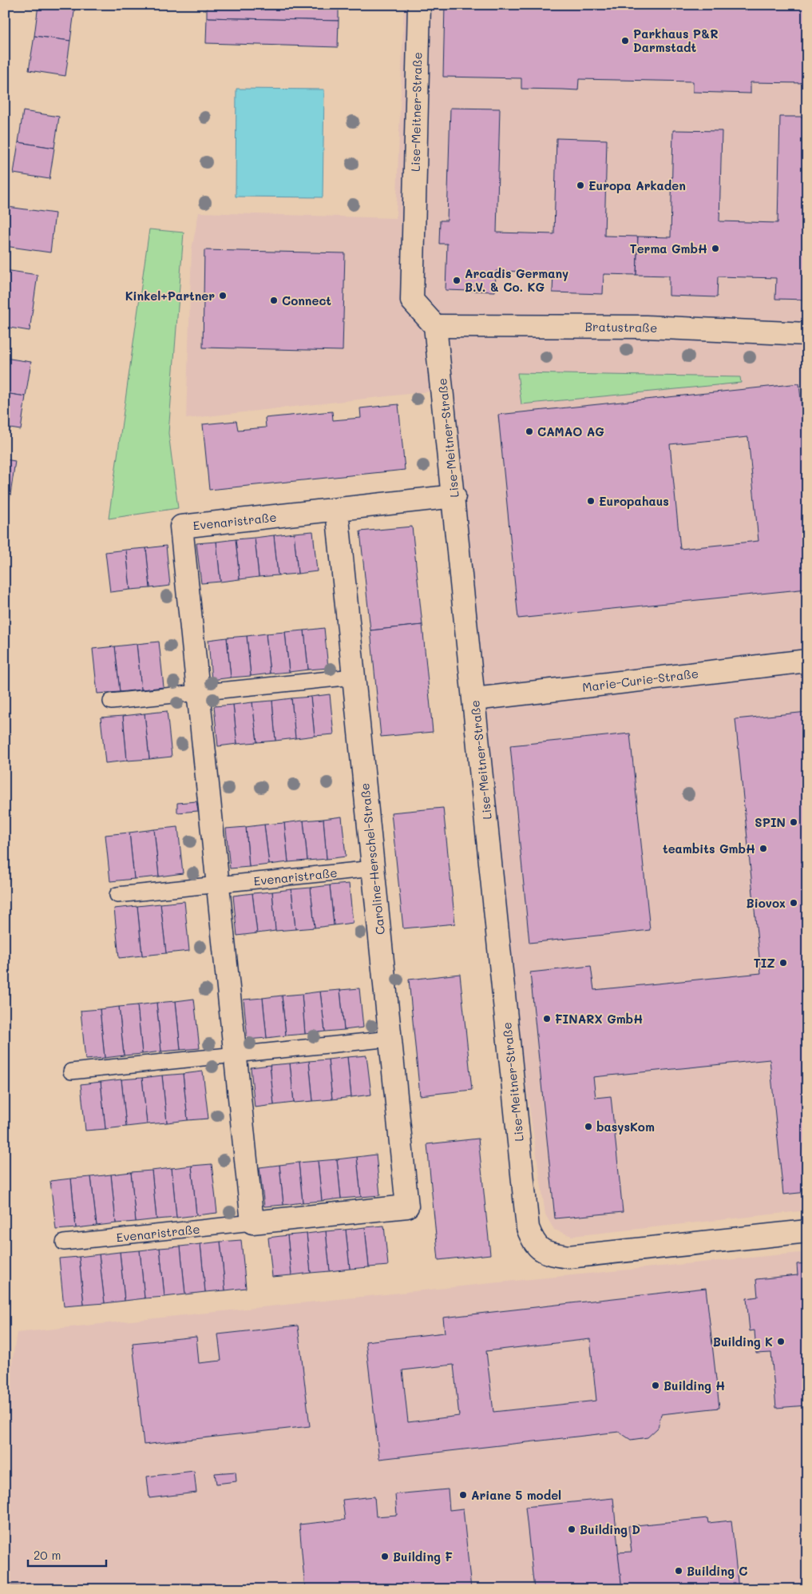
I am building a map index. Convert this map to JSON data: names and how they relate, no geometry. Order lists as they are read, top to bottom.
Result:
{
  "streets": {
    "street": [
      "Lise-Meitner-Straße",
      "Bratustraße",
      "Evenaristraße",
      "Marie-Curie-Straße",
      "Caroline-Herschel-Straße"
    ]
  },
  "crossings": [
    ["Lise-Meitner-Straße", "Bratustraße"],
    ["Lise-Meitner-Straße", "Evenaristraße"],
    ["Lise-Meitner-Straße", "Marie-Curie-Straße"],
    ["Evenaristraße", "Caroline-Herschel-Straße"]
  ],
  "places": [
    "Parkhaus P&R Darmstadt",
    "Europa Arkaden",
    "Terma GmbH",
    "Arcadis Germany B.V. & Co. KG",
    "Kinkel+Partner",
    "Connect",
    "CAMAO AG",
    "Europahaus",
    "SPIN",
    "teambits GmbH",
    "Biovox",
    "TIZ",
    "FINARX GmbH",
    "basysKom",
    "Building K",
    "Building H",
    "Ariane 5 model",
    "Building D",
    "Building F",
    "Building C"
  ],
  "scale_bar": "20 m"
}
